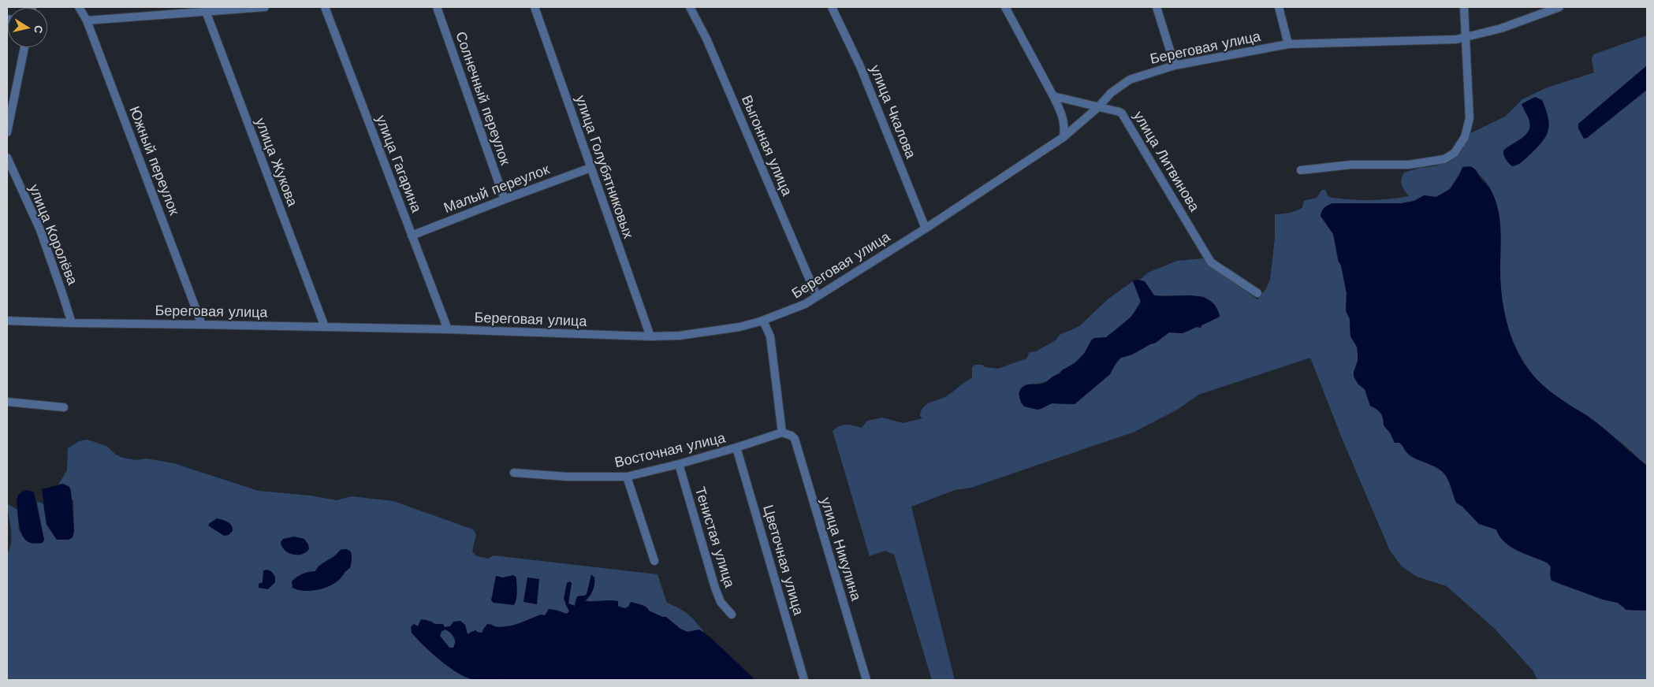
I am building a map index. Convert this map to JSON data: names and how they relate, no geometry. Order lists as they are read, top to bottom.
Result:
{
  "streets": {
    "street": [
      "Береговая улица",
      "Солнечный переулок",
      "улица Чкалова",
      "Выгонная улица",
      "Южный переулок",
      "улица Литвинова",
      "улица Жукова",
      "улица Гагарина",
      "улица Голубятниковых",
      "Малый переулок",
      "улица Королёва",
      "Восточная улица",
      "Тенистая улица",
      "улица Никулина",
      "Цветочная улица"
    ]
  },
  "crossings": [
    ["Береговая улица", "улица Чкалова"],
    ["Береговая улица", "Выгонная улица"],
    ["Береговая улица", "Южный переулок"],
    ["Береговая улица", "улица Литвинова"],
    ["Береговая улица", "улица Жукова"],
    ["Береговая улица", "улица Гагарина"],
    ["Береговая улица", "улица Голубятниковых"],
    ["Береговая улица", "улица Королёва"],
    ["Солнечный переулок", "Малый переулок"],
    ["улица Гагарина", "Малый переулок"],
    ["улица Голубятниковых", "Малый переулок"],
    ["Восточная улица", "Тенистая улица"],
    ["Восточная улица", "улица Никулина"],
    ["Восточная улица", "Цветочная улица"]
  ],
  "north": "right"
}
